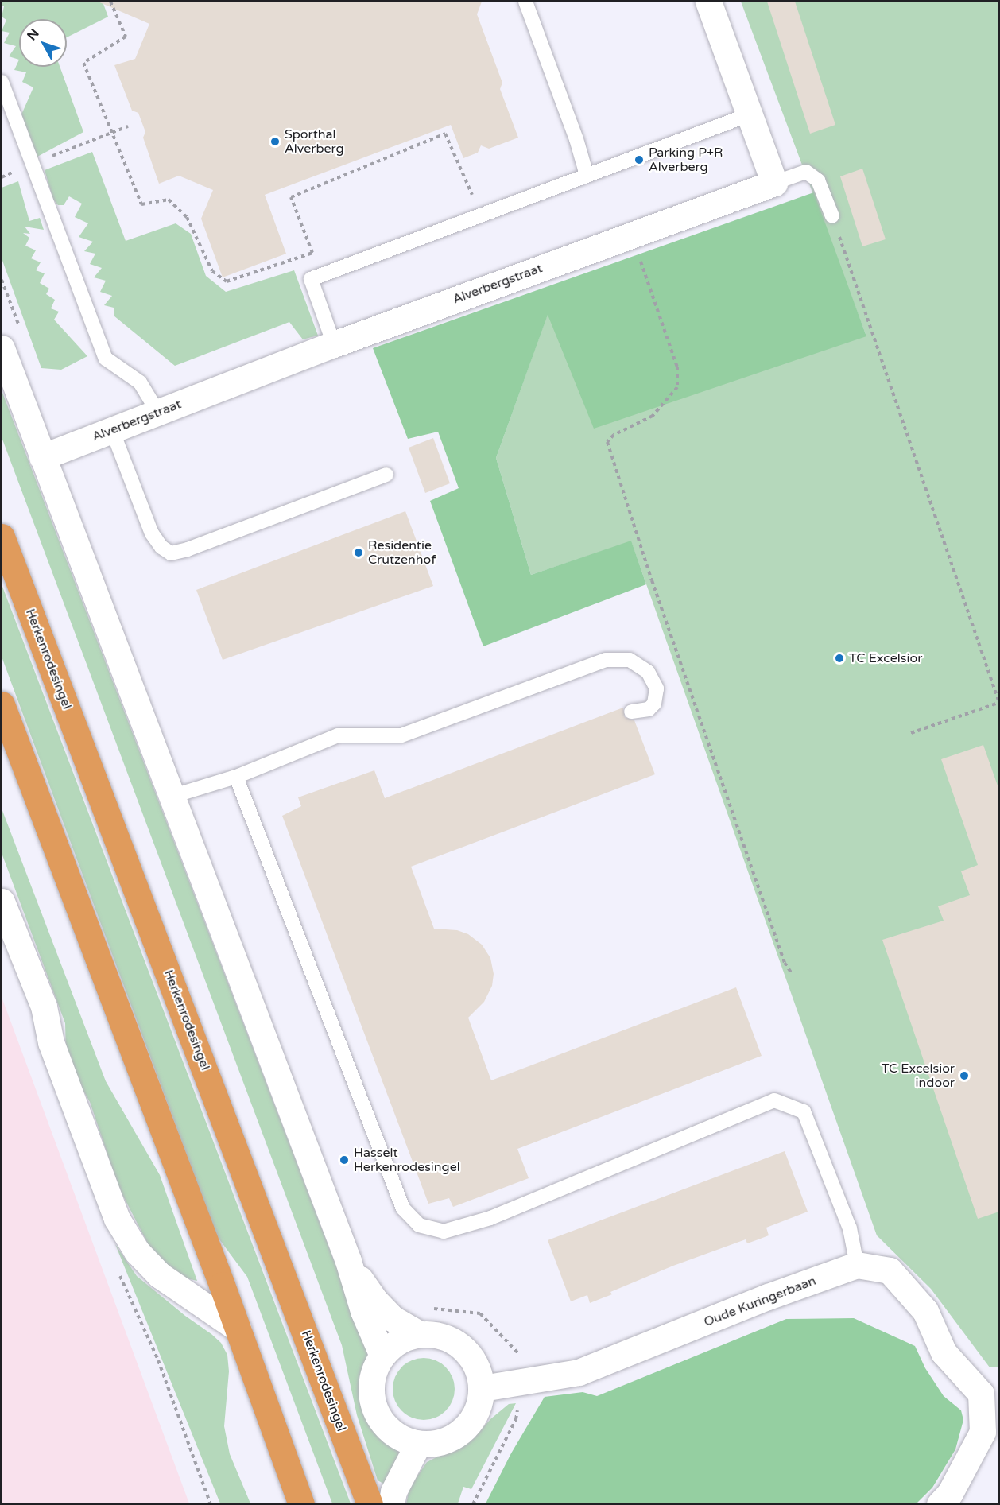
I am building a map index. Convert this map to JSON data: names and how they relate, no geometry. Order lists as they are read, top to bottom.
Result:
{
  "streets": {
    "highway": ["Herkenrodesingel"],
    "street": ["Alverbergstraat", "Oude Kuringerbaan"]
  },
  "places": [
    "Sporthal Alverberg",
    "Parking P+R Alverberg",
    "Residentie Crutzenhof",
    "TC Excelsior",
    "TC Excelsior indoor",
    "Hasselt Herkenrodesingel"
  ],
  "north": "top left"
}
